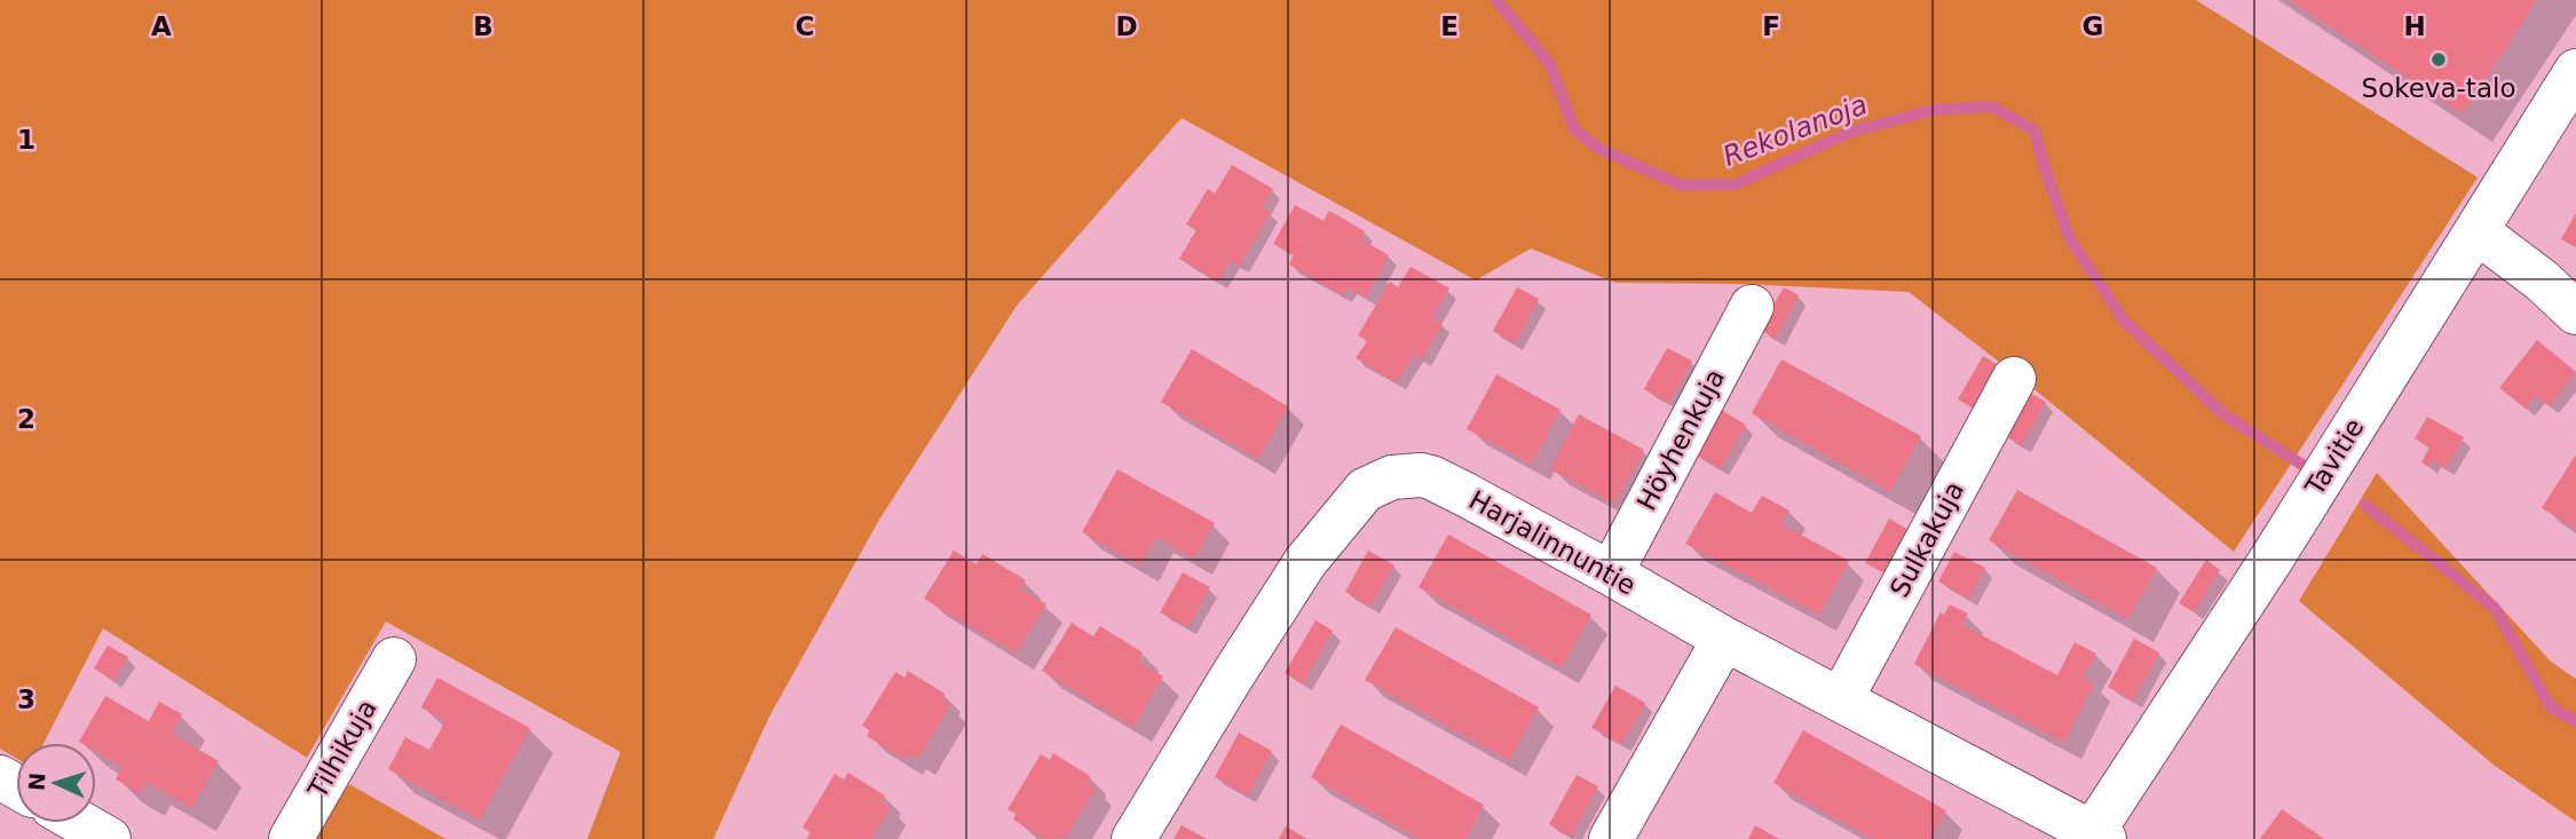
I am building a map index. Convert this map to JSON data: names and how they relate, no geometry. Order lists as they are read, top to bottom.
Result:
{
  "streets": {
    "street": [
      "Höyhenkuja",
      "Tavitie",
      "Sulkakuja",
      "Harjalinnuntie",
      "Tilhikuja"
    ]
  },
  "crossings": [
    ["Höyhenkuja", "Harjalinnuntie"],
    ["Tavitie", "Harjalinnuntie"],
    ["Sulkakuja", "Harjalinnuntie"]
  ],
  "water": ["Rekolanoja"],
  "places": ["Sokeva-talo"],
  "north": "left",
  "grid": {
    "columns": [
      "A",
      "B",
      "C",
      "D",
      "E",
      "F",
      "G",
      "H"
    ],
    "rows": ["1", "2", "3"]
  }
}
